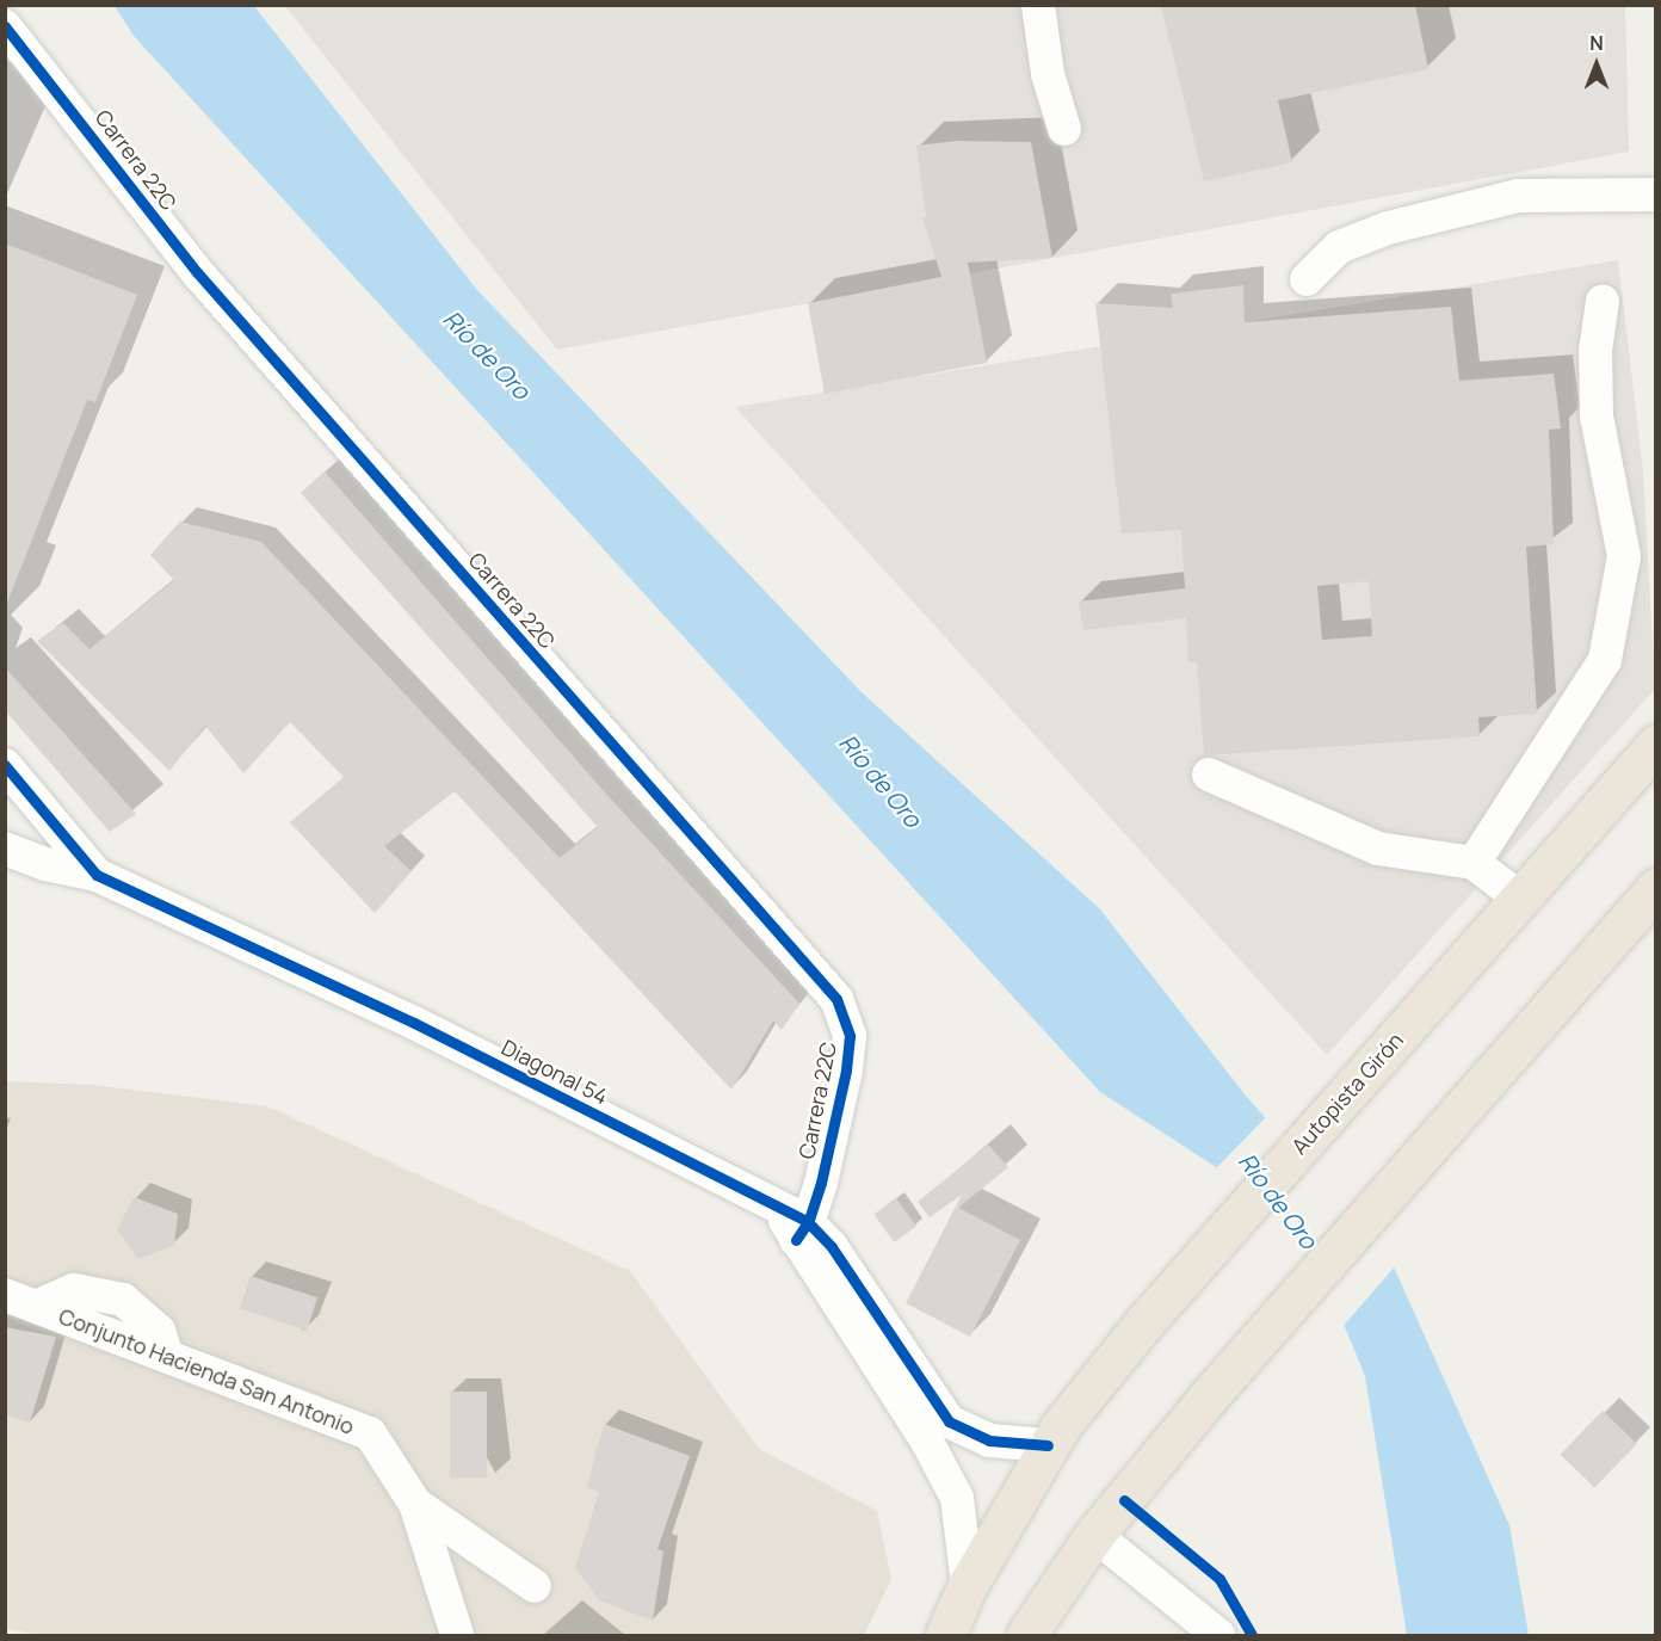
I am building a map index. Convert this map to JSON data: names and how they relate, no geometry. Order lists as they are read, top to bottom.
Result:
{
  "streets": {
    "highway": ["Autopista Girón"],
    "street": ["Carrera 22C", "Diagonal 54", "Conjunto Hacienda San Antonio"]
  },
  "crossings": [
    ["Carrera 22C", "Diagonal 54"],
    ["Diagonal 54", "Autopista Girón"]
  ],
  "water": ["Río de Oro"],
  "north": "top"
}
